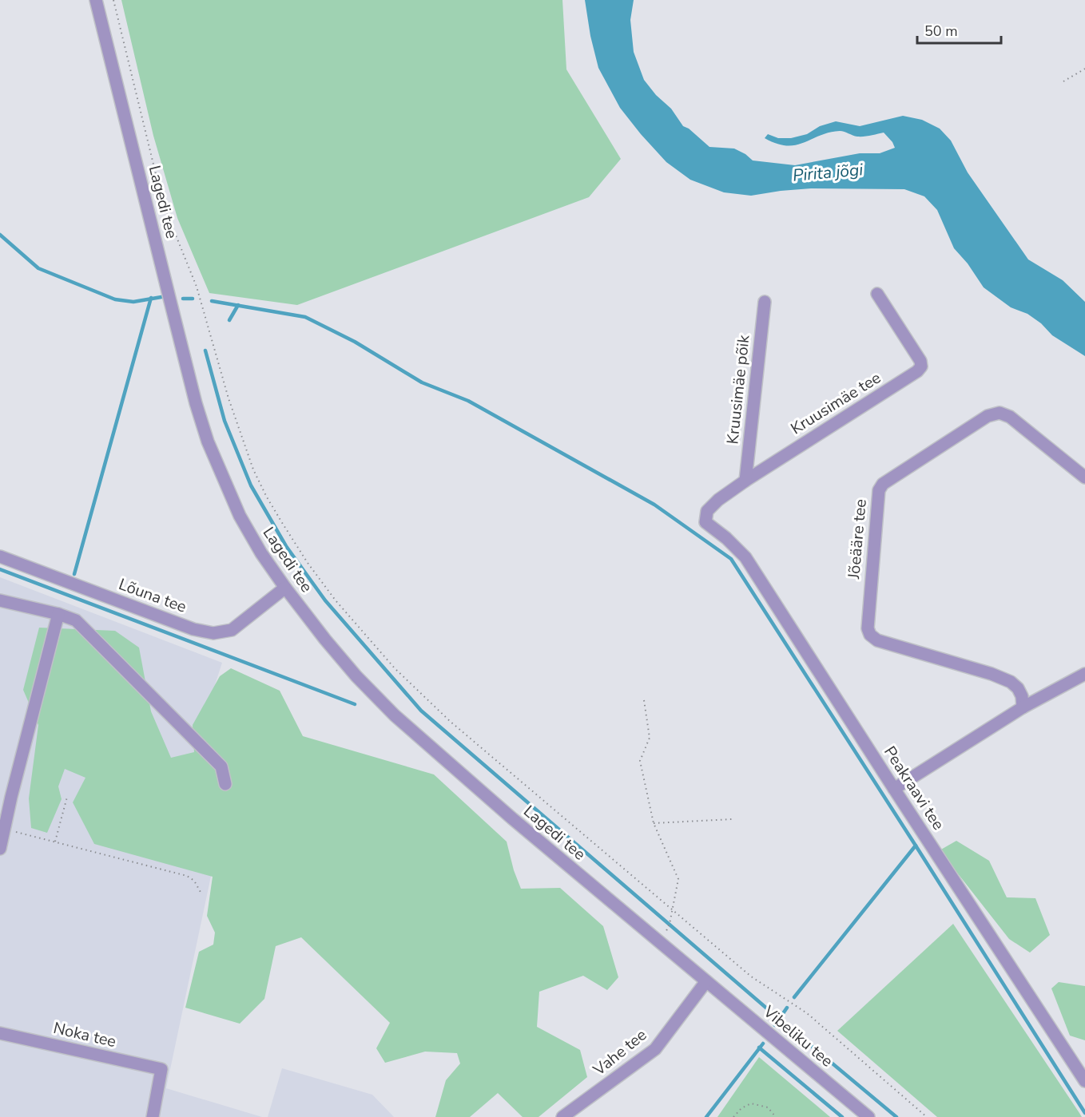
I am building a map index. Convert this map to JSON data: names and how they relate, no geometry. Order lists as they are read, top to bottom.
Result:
{
  "streets": {
    "street": [
      "Lagedi tee",
      "Kruusimäe põik",
      "Kruusimäe tee",
      "Jõeääre tee",
      "Lõuna tee",
      "Peakraavi tee",
      "Noka tee",
      "Vibeliku tee",
      "Vahe tee"
    ]
  },
  "crossings": [
    ["Lagedi tee", "Lõuna tee"],
    ["Lagedi tee", "Vibeliku tee"],
    ["Lagedi tee", "Vahe tee"],
    ["Kruusimäe põik", "Kruusimäe tee"],
    ["Kruusimäe tee", "Peakraavi tee"],
    ["Vibeliku tee", "Vahe tee"]
  ],
  "water": ["Pirita jõgi"],
  "scale_bar": "50 m"
}
